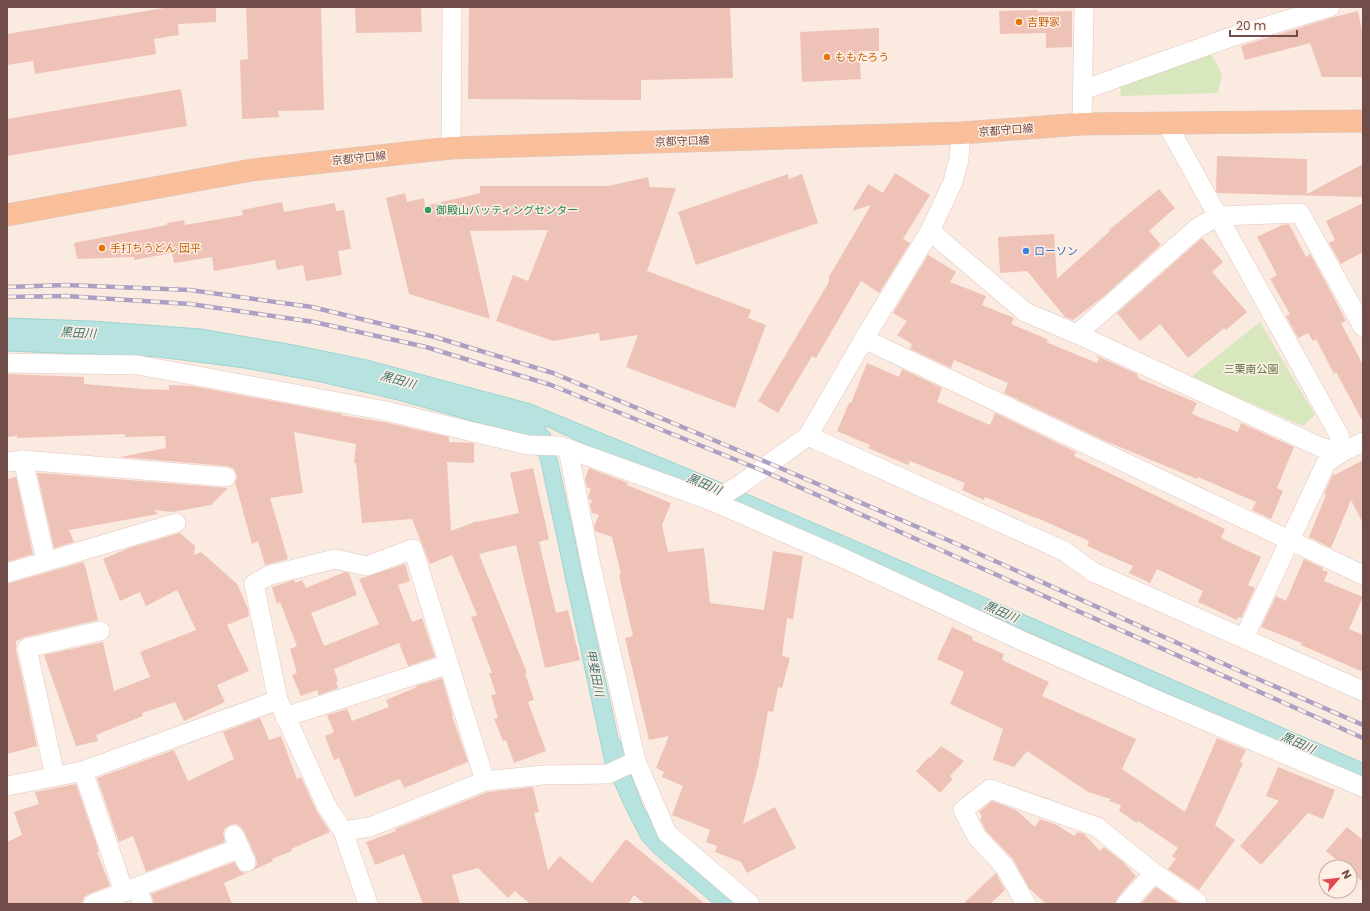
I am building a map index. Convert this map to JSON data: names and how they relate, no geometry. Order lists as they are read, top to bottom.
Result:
{
  "streets": {
    "main road": ["京都守口線"]
  },
  "water": ["黒田川", "甲斐田川"],
  "parks": ["三栗南公園"],
  "places": [
    "吉野家",
    "ももたろう",
    "御殿山バッティングセンター",
    "手打ちうどん 団平",
    "ローソン"
  ],
  "scale_bar": "20 m",
  "north": "top right"
}
